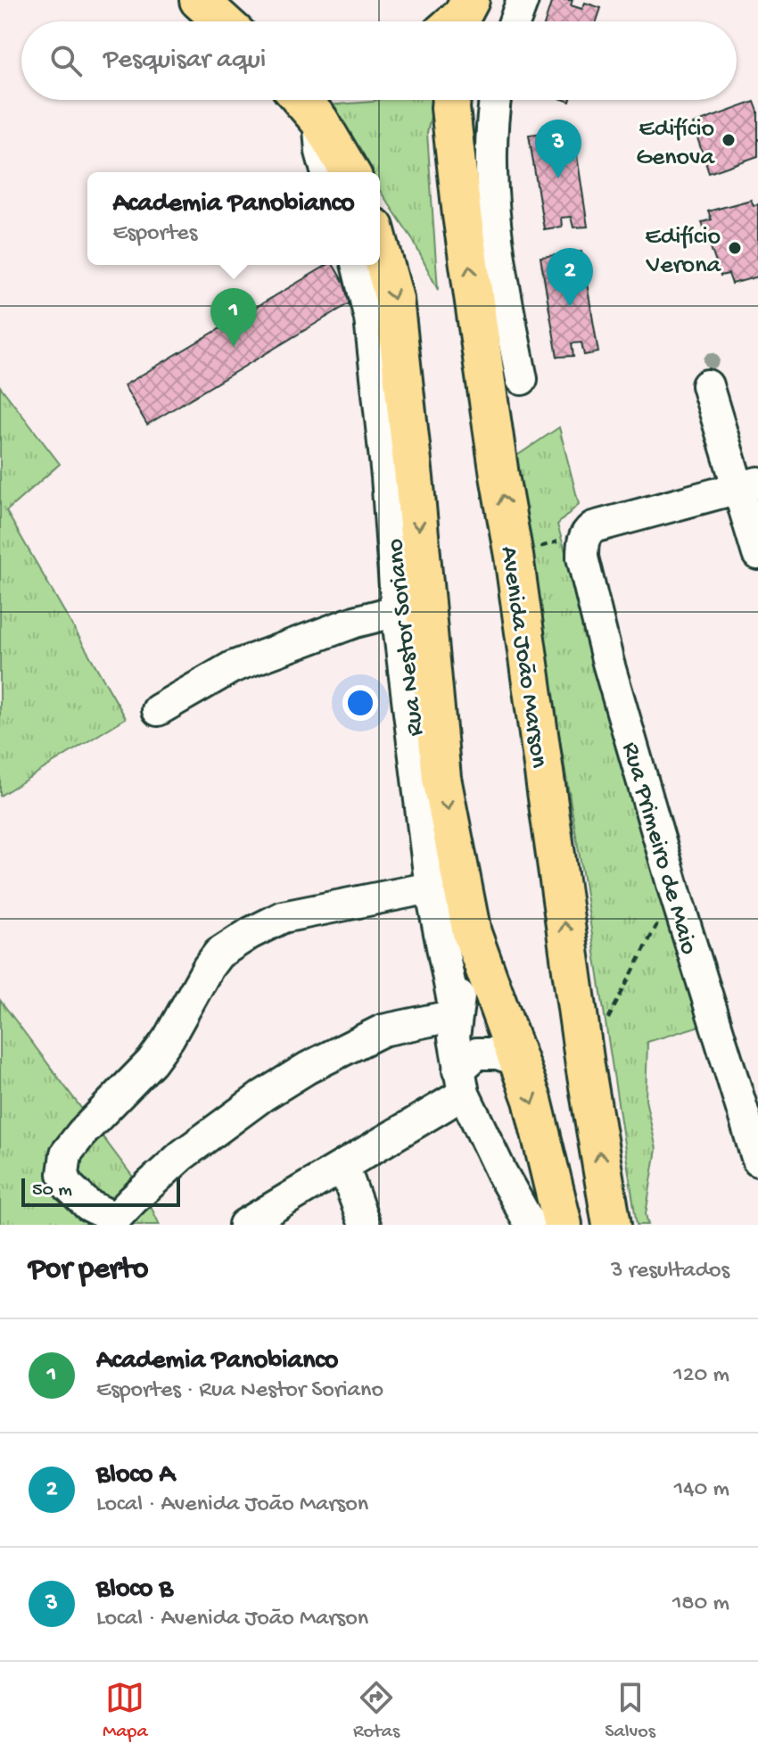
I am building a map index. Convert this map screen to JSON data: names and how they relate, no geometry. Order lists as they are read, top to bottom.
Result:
{
  "streets": {
    "main road": ["Avenida João Marson"],
    "street": ["Rua Nestor Soriano", "Rua Primeiro de Maio"]
  },
  "places": ["Edifício Genova", "Edifício Verona"],
  "scale_bar": "50 m",
  "page": {
    "search": "Pesquisar aqui",
    "pins": ["3", "2", "1"],
    "popup": ["Academia Panobianco", "Esportes"],
    "scale": "50 m",
    "heading": ["Por perto", "3 resultados"],
    "list": [
      {
        "mark": "1",
        "name": "Academia Panobianco",
        "note": "Esportes · Rua Nestor Soriano",
        "value": "120 m"
      },
      {
        "mark": "2",
        "name": "Bloco A",
        "note": "Local · Avenida João Marson",
        "value": "140 m"
      },
      {
        "mark": "3",
        "name": "Bloco B",
        "note": "Local · Avenida João Marson",
        "value": "180 m"
      }
    ],
    "nav": ["Mapa", "Rotas", "Salvos"]
  }
}
